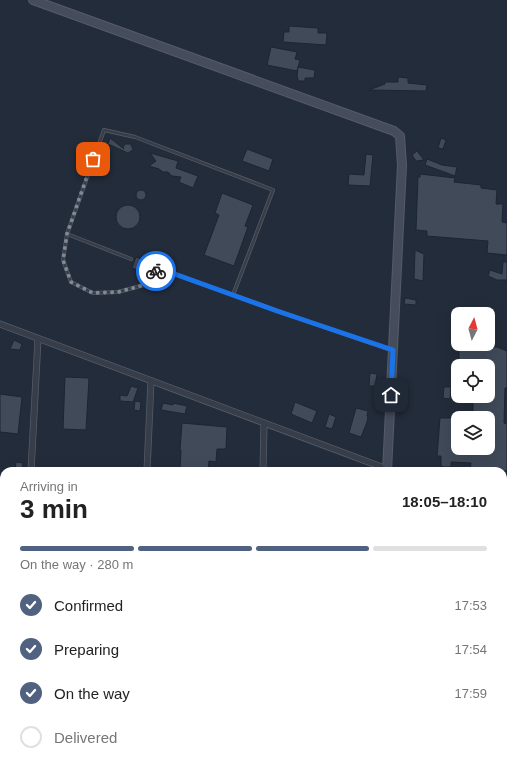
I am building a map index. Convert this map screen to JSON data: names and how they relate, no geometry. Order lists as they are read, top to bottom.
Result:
{
  "north": "top",
  "page": {
    "heading": ["3 min", "Arriving in", "18:05–18:10"],
    "bar": "On the way · 280 m",
    "list": [
      ["Confirmed", "17:53"],
      ["Preparing", "17:54"],
      ["On the way", "17:59"],
      "Delivered"
    ]
  }
}
